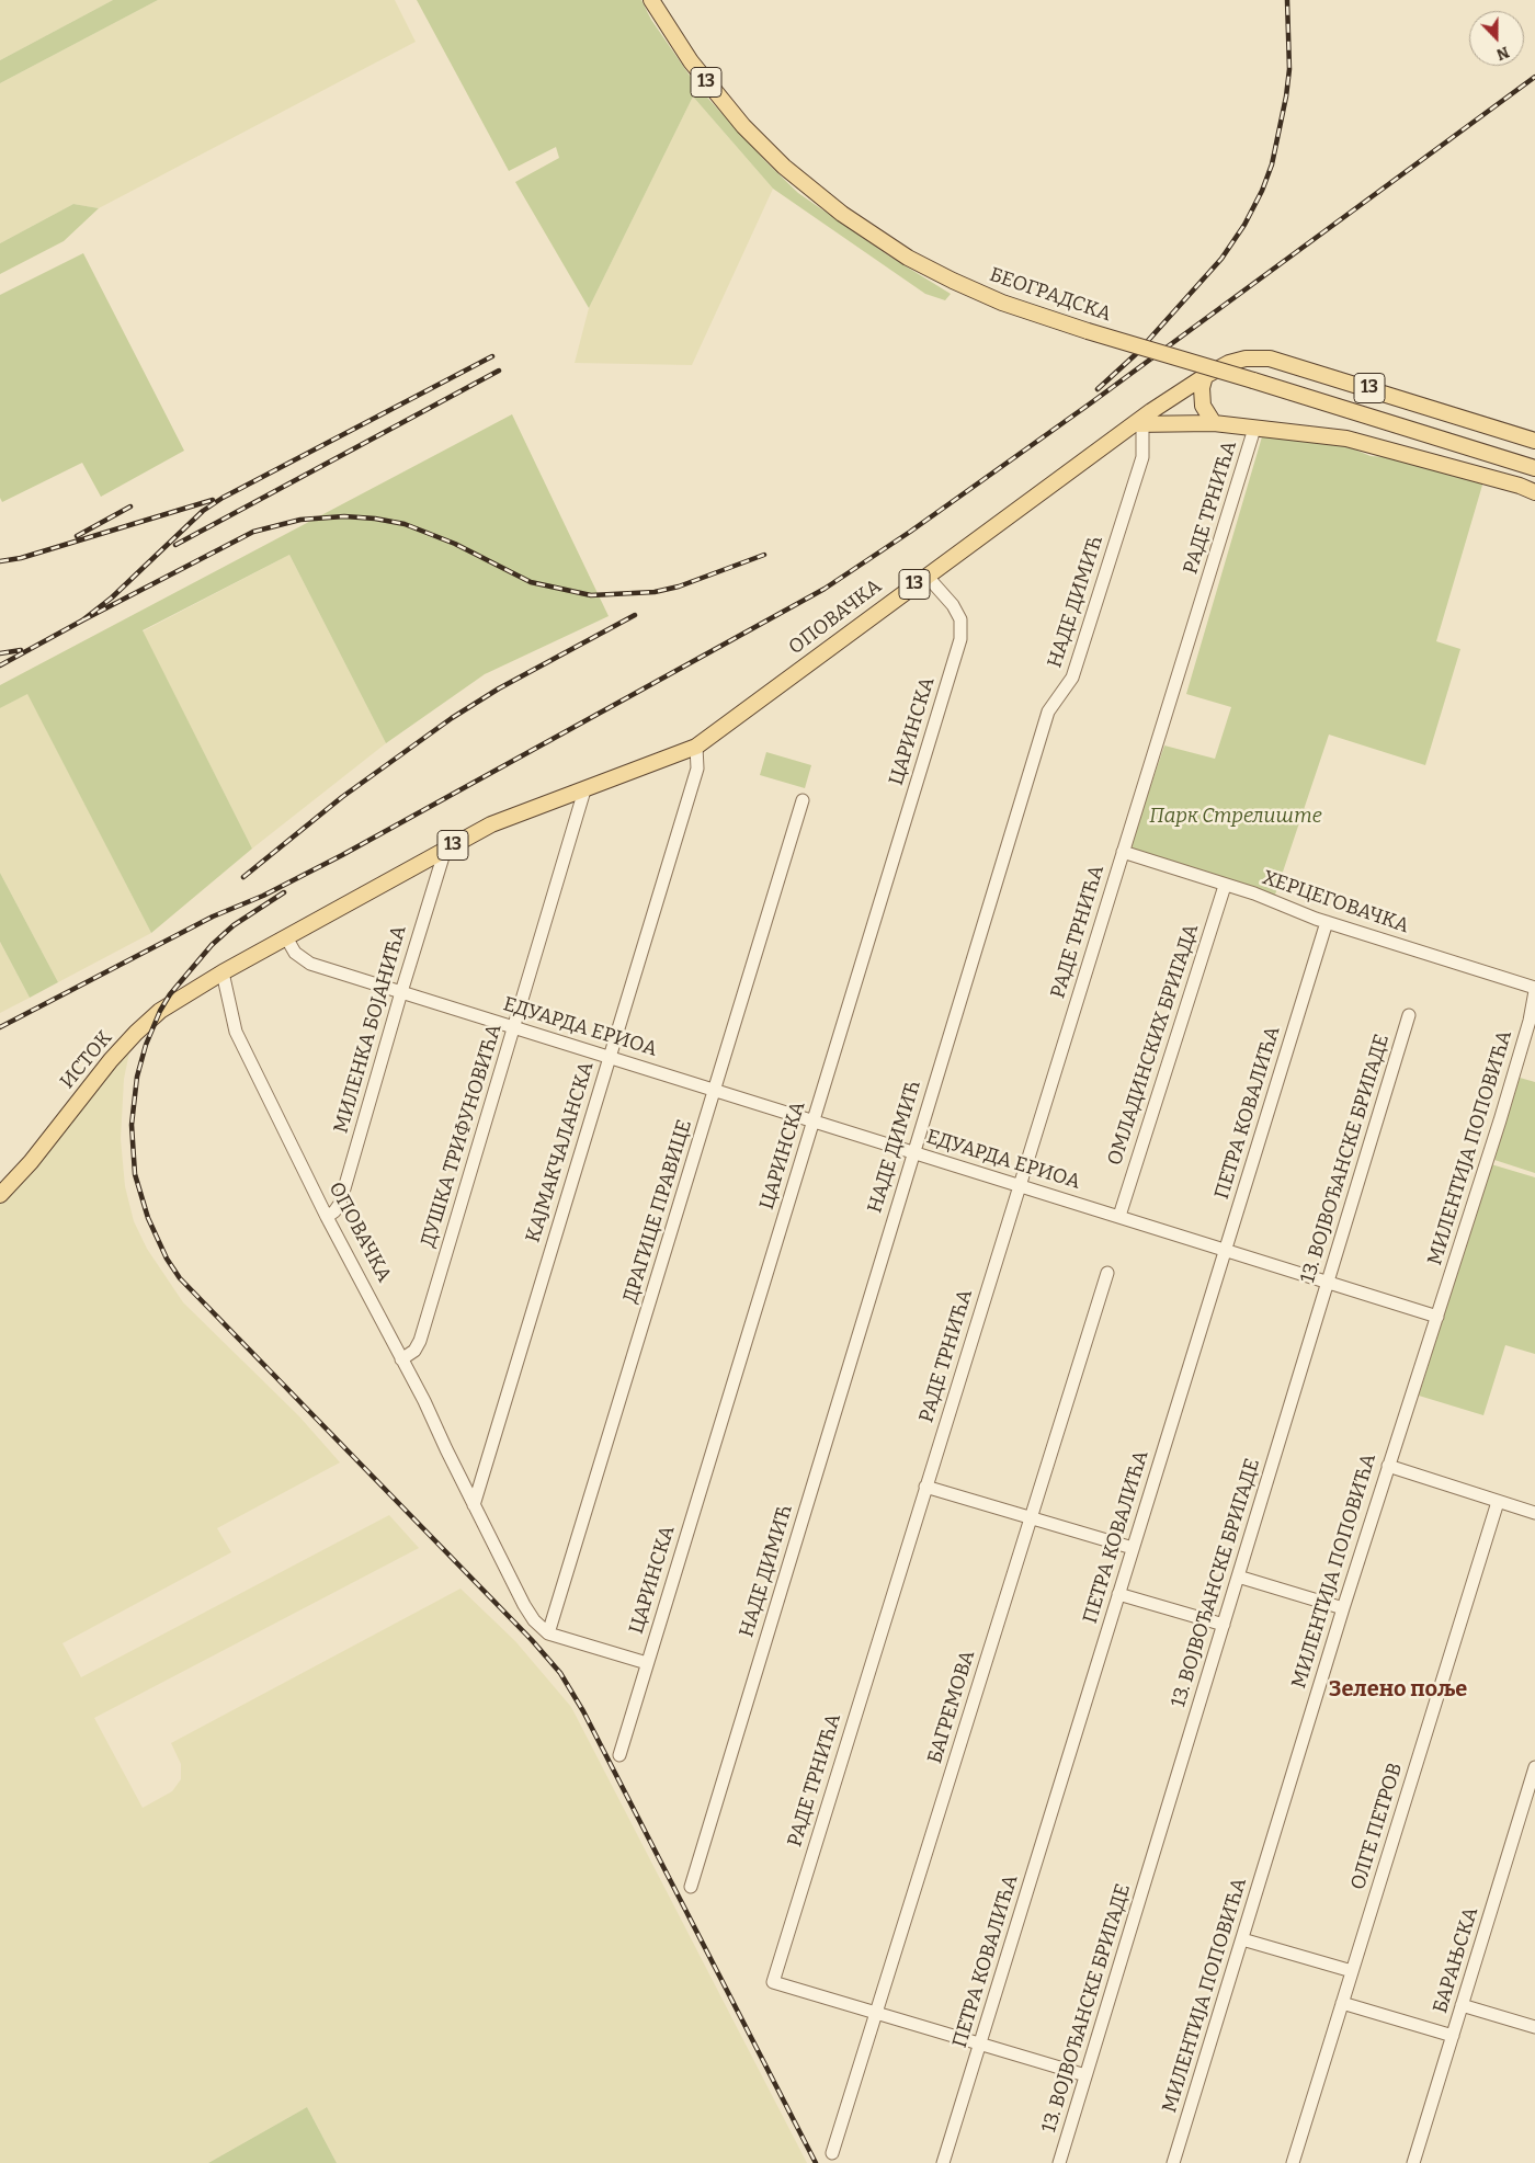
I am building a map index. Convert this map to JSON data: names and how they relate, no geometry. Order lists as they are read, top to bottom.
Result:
{
  "streets": {
    "main road": [
      "13",
      "БЕОГРАДСКА",
      "ОПОВАЧКА",
      "ИСТОК"
    ],
    "street": [
      "РАДЕ ТРНИЋА",
      "НАДЕ ДИМИЋ",
      "ЦАРИНСКА",
      "ХЕРЦЕГОВАЧКА",
      "ЕДУАРДА ЕРИОА",
      "МИЛЕНКА БОЈАНИЋА",
      "ОМЛАДИНСКИХ БРИГАДА",
      "ПЕТРА КОВАЛИЋА",
      "ДУШКА ТРИФУНОВИЋА",
      "МИЛЕНТИЈА ПОПОВИЋА",
      "КАЈМАКЧАЛАНСКА",
      "13. ВОЈВОЂАНСКЕ БРИГАДЕ",
      "ДРАГИЦЕ ПРАВИЦЕ",
      "БАГРЕМОВА",
      "ОЛГЕ ПЕТРОВ",
      "БАРАЊСКА"
    ]
  },
  "crossings": [
    ["13", "НАДЕ ДИМИЋ"],
    ["13", "ОПОВАЧКА"],
    ["13", "ЕДУАРДА ЕРИОА"],
    ["13", "МИЛЕНКА БОЈАНИЋА"],
    ["13", "ИСТОК"],
    ["13", "ДУШКА ТРИФУНОВИЋА"],
    ["13", "КАЈМАКЧАЛАНСКА"],
    ["РАДЕ ТРНИЋА", "ХЕРЦЕГОВАЧКА"],
    ["РАДЕ ТРНИЋА", "ЕДУАРДА ЕРИОА"],
    ["РАДЕ ТРНИЋА", "ПЕТРА КОВАЛИЋА"],
    ["РАДЕ ТРНИЋА", "13. ВОЈВОЂАНСКЕ БРИГАДЕ"],
    ["РАДЕ ТРНИЋА", "БАГРЕМОВА"],
    ["НАДЕ ДИМИЋ", "ОПОВАЧКА"],
    ["НАДЕ ДИМИЋ", "ЕДУАРДА ЕРИОА"],
    ["ОПОВАЧКА", "ЦАРИНСКА"],
    ["ОПОВАЧКА", "МИЛЕНКА БОЈАНИЋА"],
    ["ОПОВАЧКА", "ИСТОК"],
    ["ОПОВАЧКА", "ДУШКА ТРИФУНОВИЋА"],
    ["ОПОВАЧКА", "КАЈМАКЧАЛАНСКА"],
    ["ОПОВАЧКА", "ДРАГИЦЕ ПРАВИЦЕ"],
    ["ЦАРИНСКА", "ЕДУАРДА ЕРИОА"],
    ["ХЕРЦЕГОВАЧКА", "ОМЛАДИНСКИХ БРИГАДА"],
    ["ХЕРЦЕГОВАЧКА", "ПЕТРА КОВАЛИЋА"],
    ["ХЕРЦЕГОВАЧКА", "МИЛЕНТИЈА ПОПОВИЋА"],
    ["ЕДУАРДА ЕРИОА", "МИЛЕНКА БОЈАНИЋА"],
    ["ЕДУАРДА ЕРИОА", "ОМЛАДИНСКИХ БРИГАДА"],
    ["ЕДУАРДА ЕРИОА", "ПЕТРА КОВАЛИЋА"],
    ["ЕДУАРДА ЕРИОА", "ДУШКА ТРИФУНОВИЋА"],
    ["ЕДУАРДА ЕРИОА", "МИЛЕНТИЈА ПОПОВИЋА"],
    ["ЕДУАРДА ЕРИОА", "КАЈМАКЧАЛАНСКА"],
    ["ЕДУАРДА ЕРИОА", "13. ВОЈВОЂАНСКЕ БРИГАДЕ"],
    ["ЕДУАРДА ЕРИОА", "ДРАГИЦЕ ПРАВИЦЕ"]
  ],
  "districts": ["Зелено поље"],
  "parks": ["Парк Стрелиште"],
  "north": "bottom"
}
